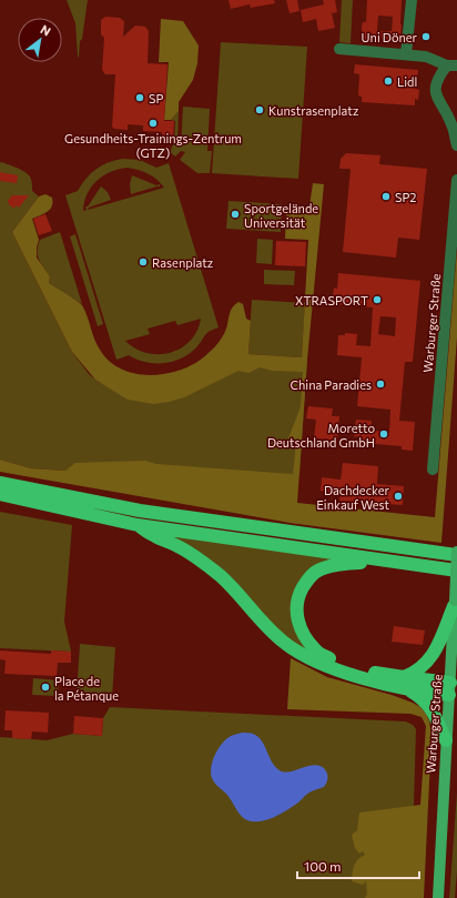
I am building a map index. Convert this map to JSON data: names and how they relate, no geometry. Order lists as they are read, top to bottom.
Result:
{
  "streets": {
    "main road": ["Warburger Straße"]
  },
  "places": [
    "Uni Döner",
    "Lidl",
    "SP",
    "Kunstrasenplatz",
    "Gesundheits-Trainings-Zentrum (GTZ)",
    "SP2",
    "Sportgelände Universität",
    "Rasenplatz",
    "XTRASPORT",
    "China Paradies",
    "Moretto Deutschland GmbH",
    "Dachdecker Einkauf West",
    "Place de la Pétanque"
  ],
  "scale_bar": "100 m",
  "north": "top right"
}
